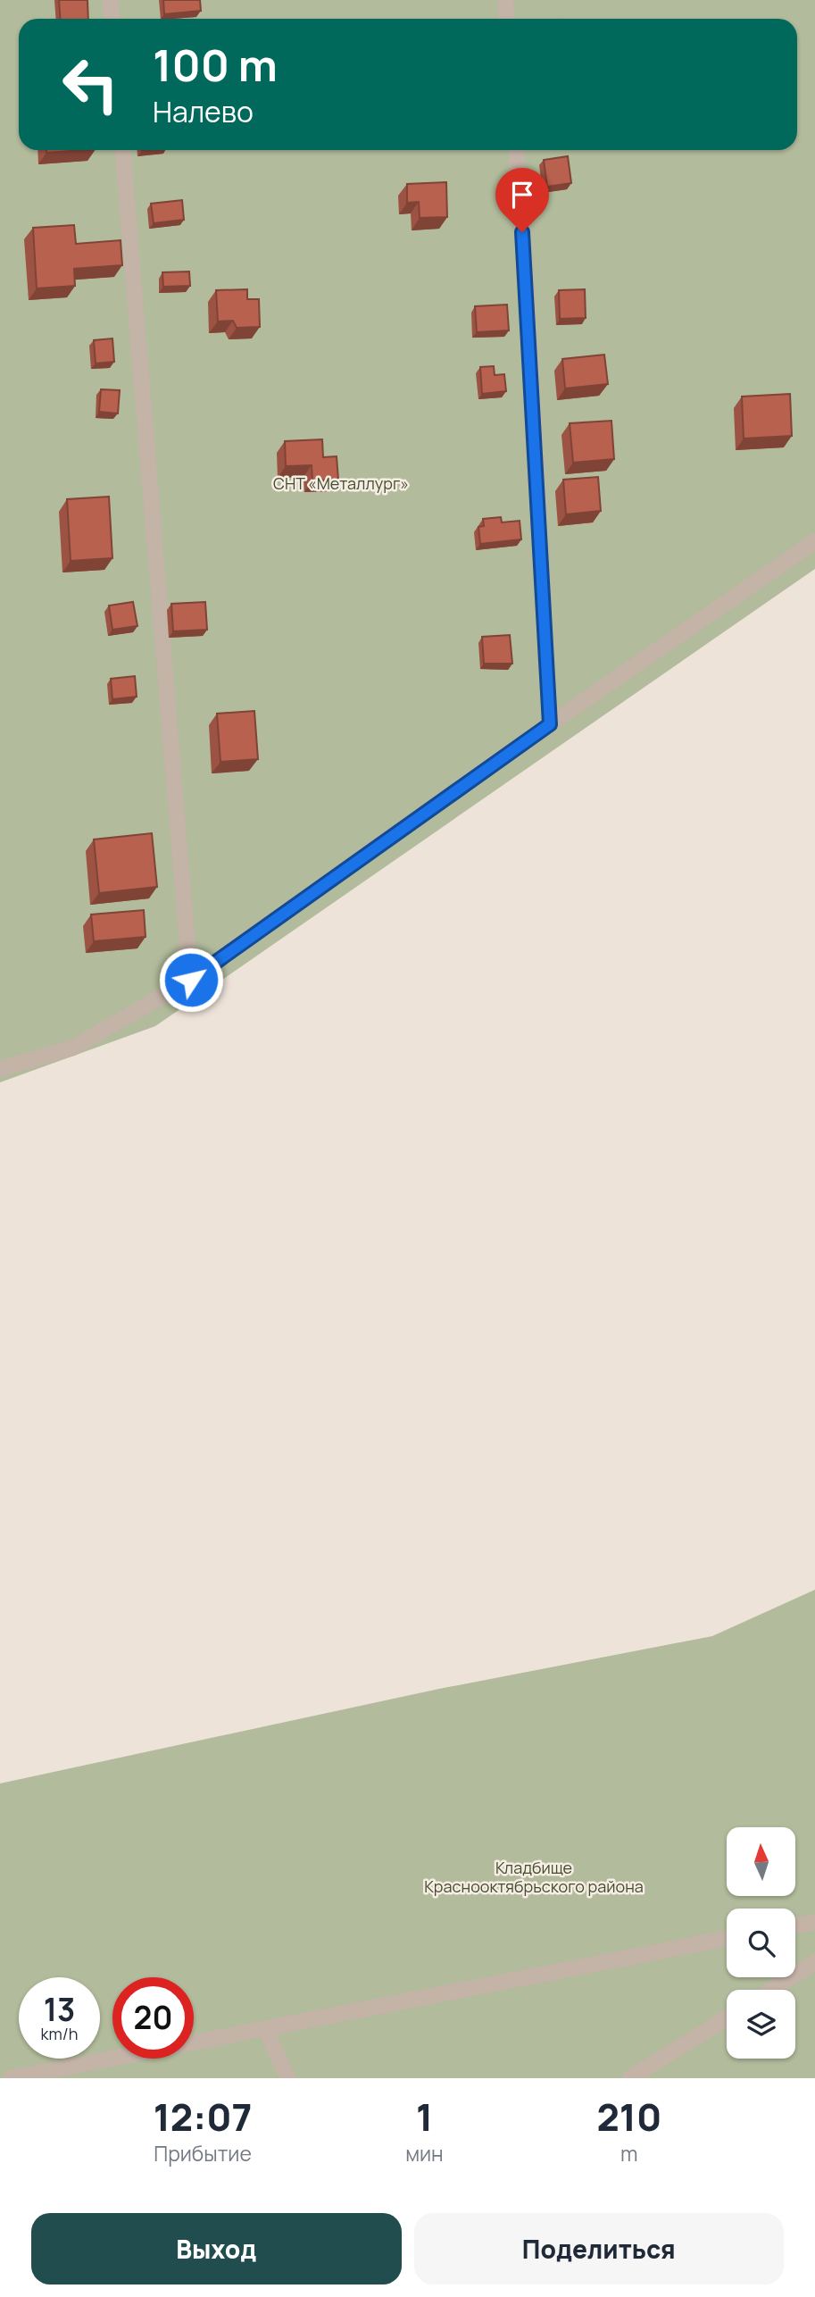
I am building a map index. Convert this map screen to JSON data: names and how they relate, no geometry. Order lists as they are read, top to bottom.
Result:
{
  "parks": ["СНТ «Металлург»", "Кладбище Краснооктябрьского района"],
  "north": "top",
  "page": {
    "turn": ["100 m", "Налево"],
    "speed": "13 km/h",
    "limit": "20",
    "eta": [
      "12:07",
      "Прибытие",
      "1",
      "мин",
      "210",
      "m"
    ],
    "buttons": ["Выход", "Поделиться"]
  }
}
